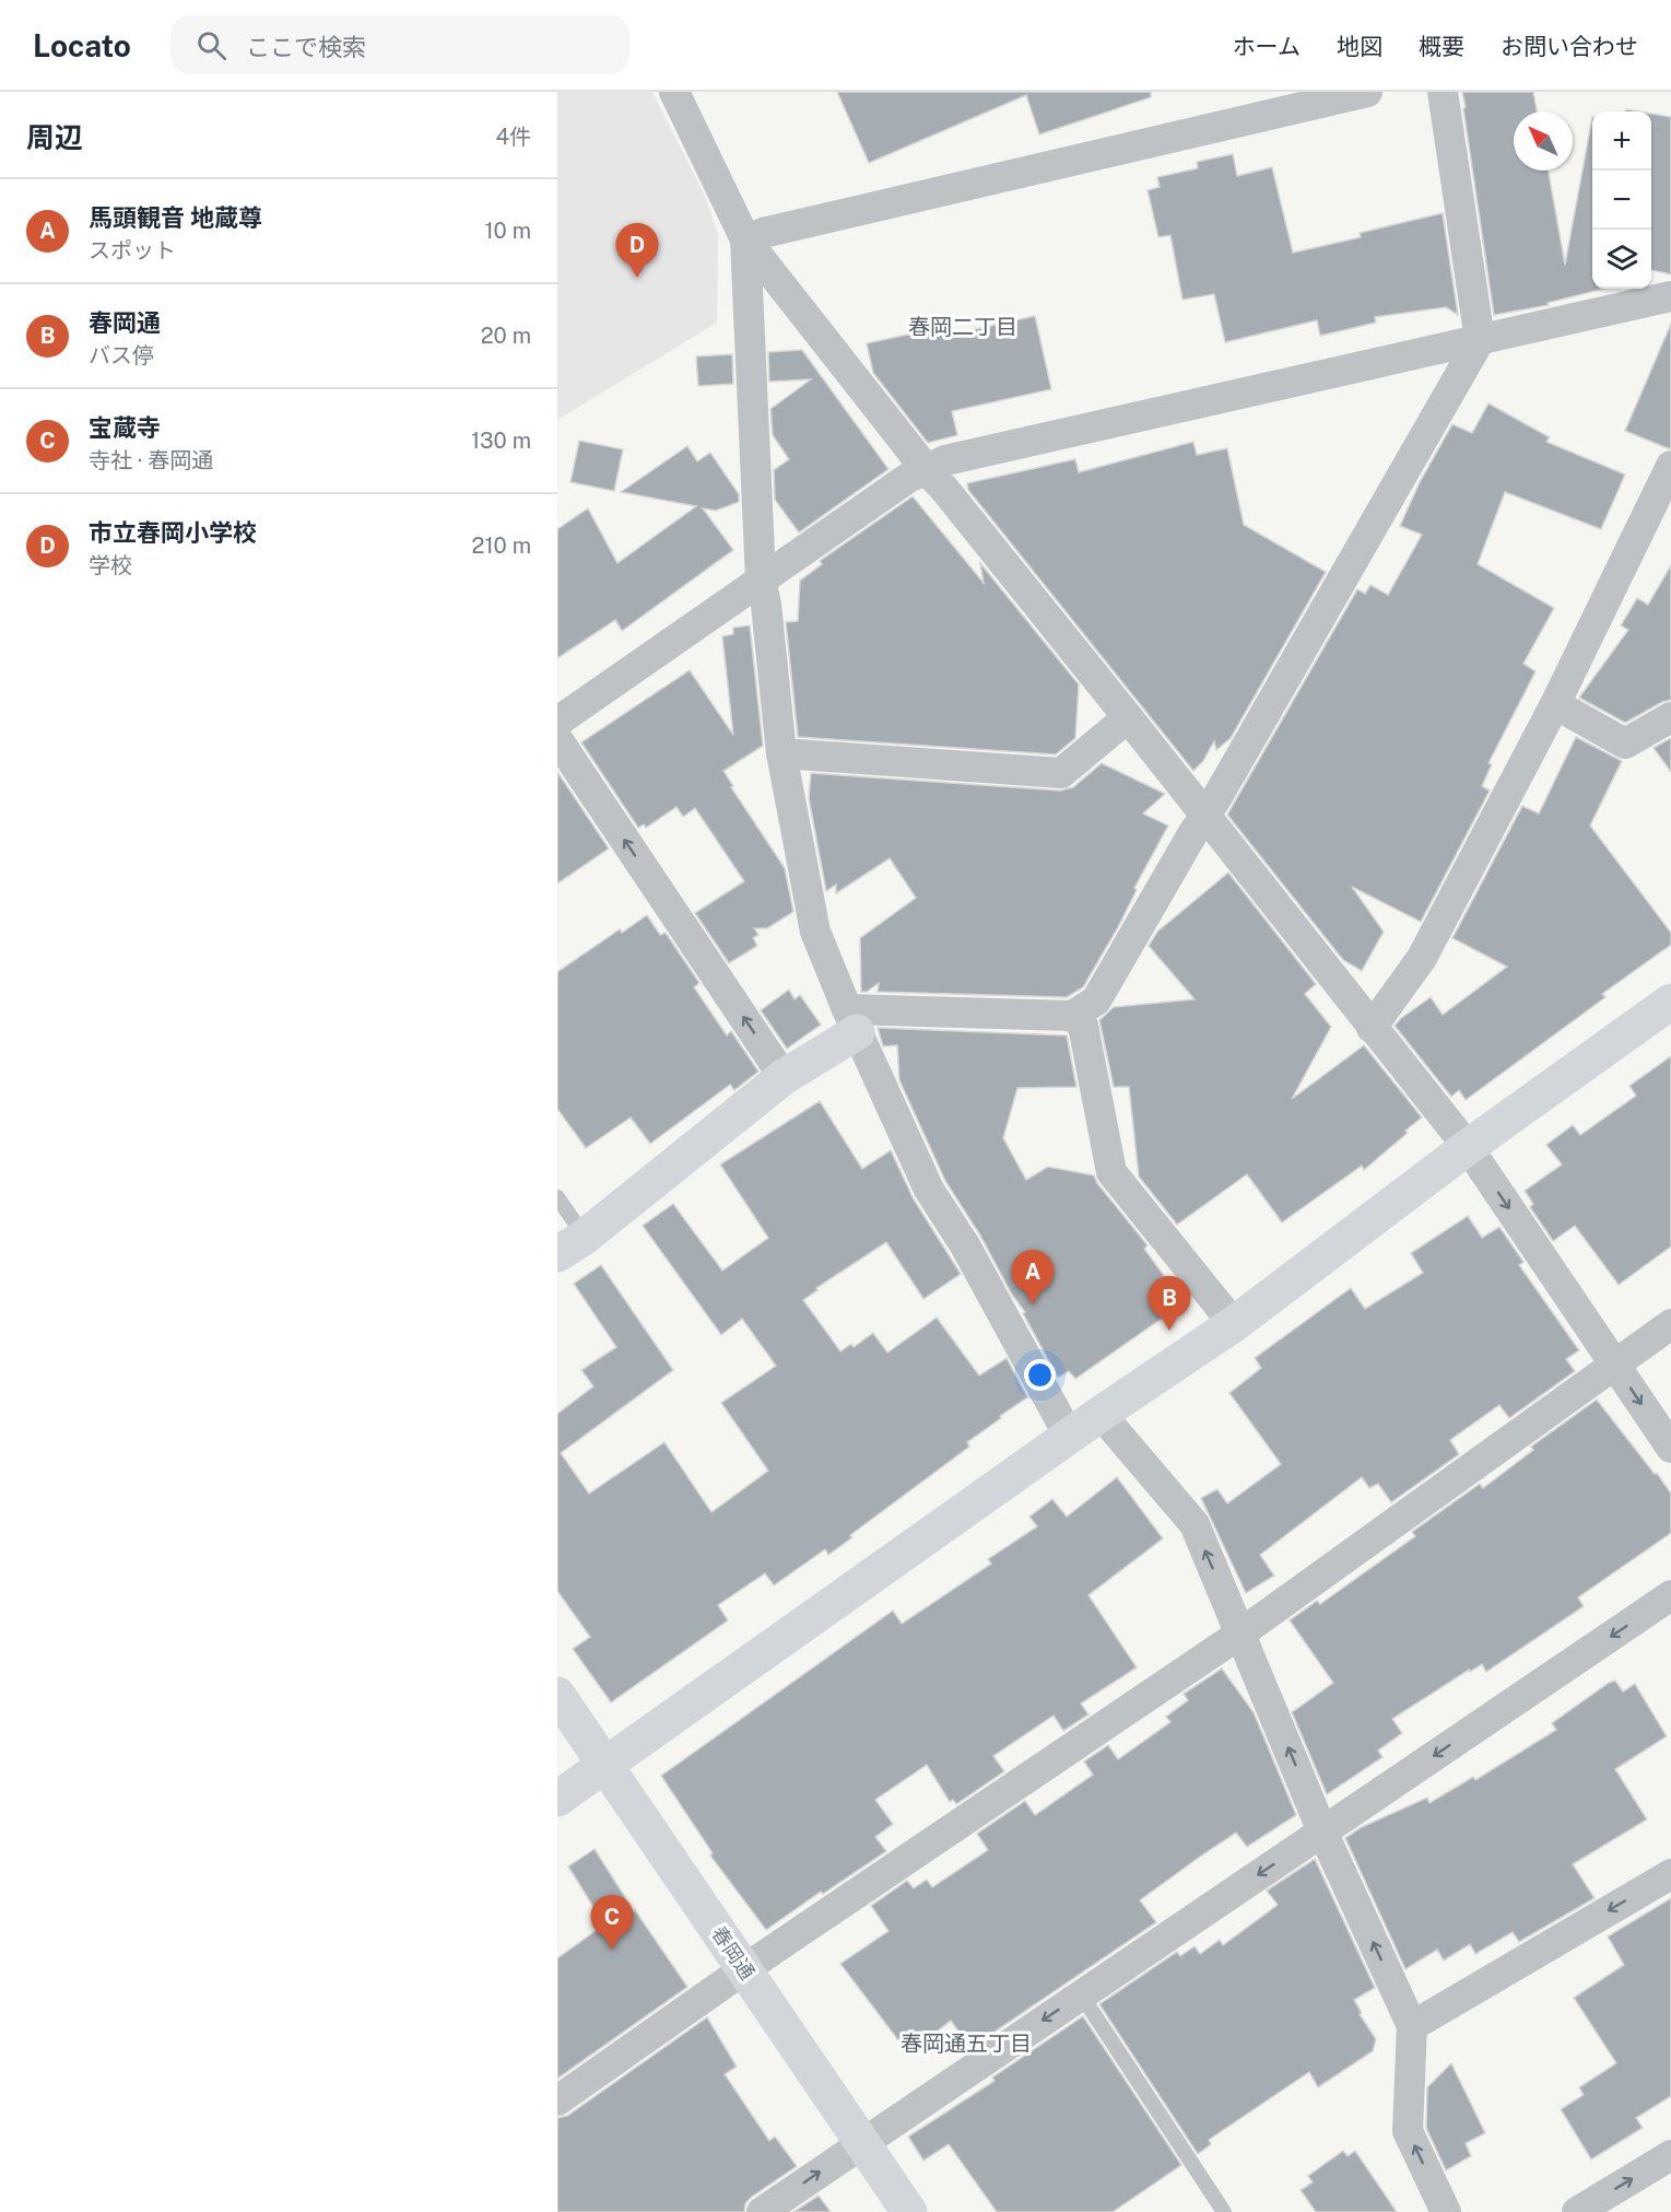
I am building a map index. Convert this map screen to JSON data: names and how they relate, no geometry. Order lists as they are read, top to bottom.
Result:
{
  "streets": {
    "street": ["春岡通"]
  },
  "districts": ["春岡二丁目", "春岡通五丁目"],
  "north": "top left",
  "page": {
    "header": "Locato",
    "search": "ここで検索",
    "nav": [
      "ホーム",
      "地図",
      "概要",
      "お問い合わせ"
    ],
    "heading": ["周辺", "4件"],
    "map_buttons": ["+", "−"],
    "list": [
      {
        "mark": "A",
        "name": "馬頭観音 地蔵尊",
        "note": "スポット",
        "value": "10 m"
      },
      {
        "mark": "B",
        "name": "春岡通",
        "note": "バス停",
        "value": "20 m"
      },
      {
        "mark": "C",
        "name": "宝蔵寺",
        "note": "寺社 · 春岡通",
        "value": "130 m"
      },
      {
        "mark": "D",
        "name": "市立春岡小学校",
        "note": "学校",
        "value": "210 m"
      }
    ],
    "pins": [
      "D",
      "A",
      "B",
      "C"
    ]
  }
}
